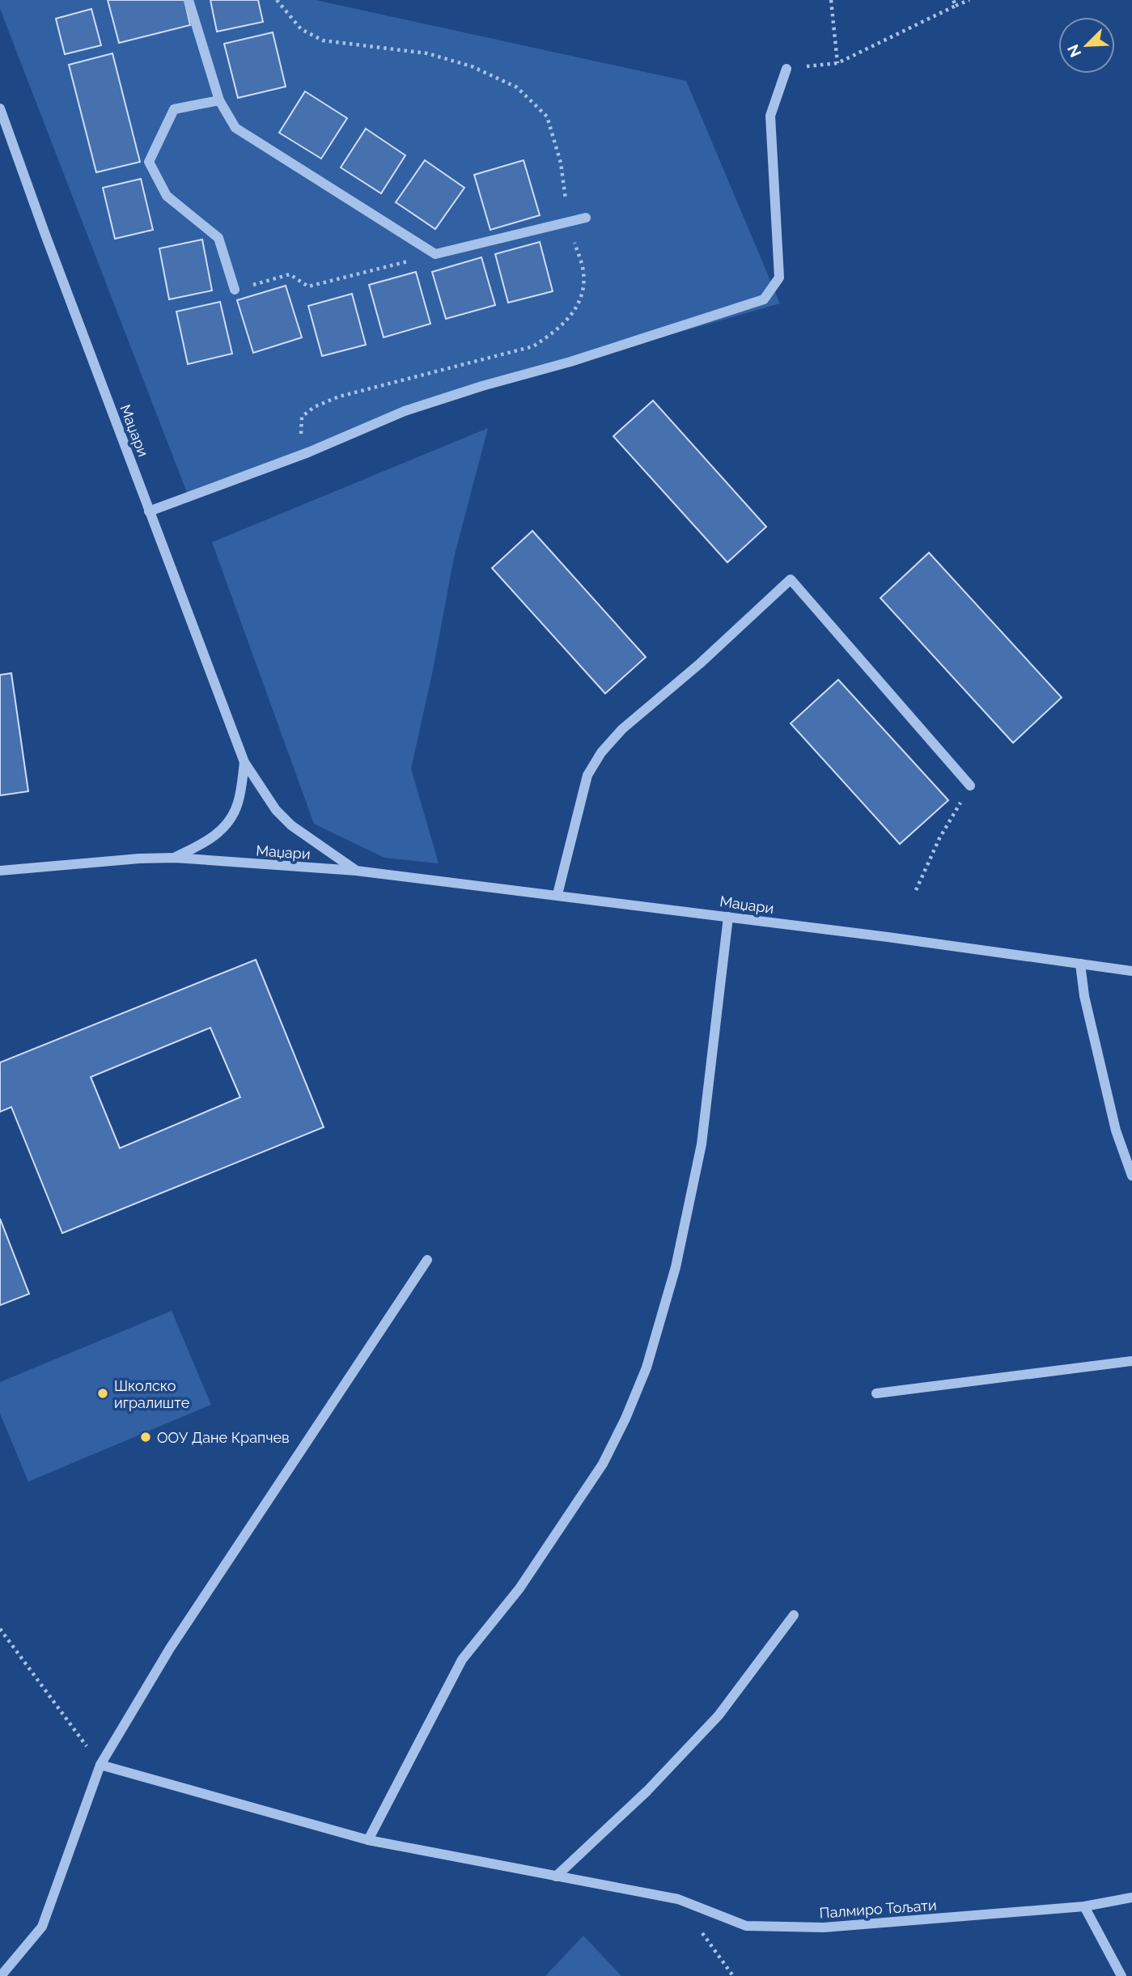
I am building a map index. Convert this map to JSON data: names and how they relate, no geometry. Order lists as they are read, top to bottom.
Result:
{
  "streets": {
    "street": ["Маџари", "Палмиро Тољати"]
  },
  "places": ["Школско игралиште", "ООУ Дане Крапчев"],
  "north": "bottom left"
}
